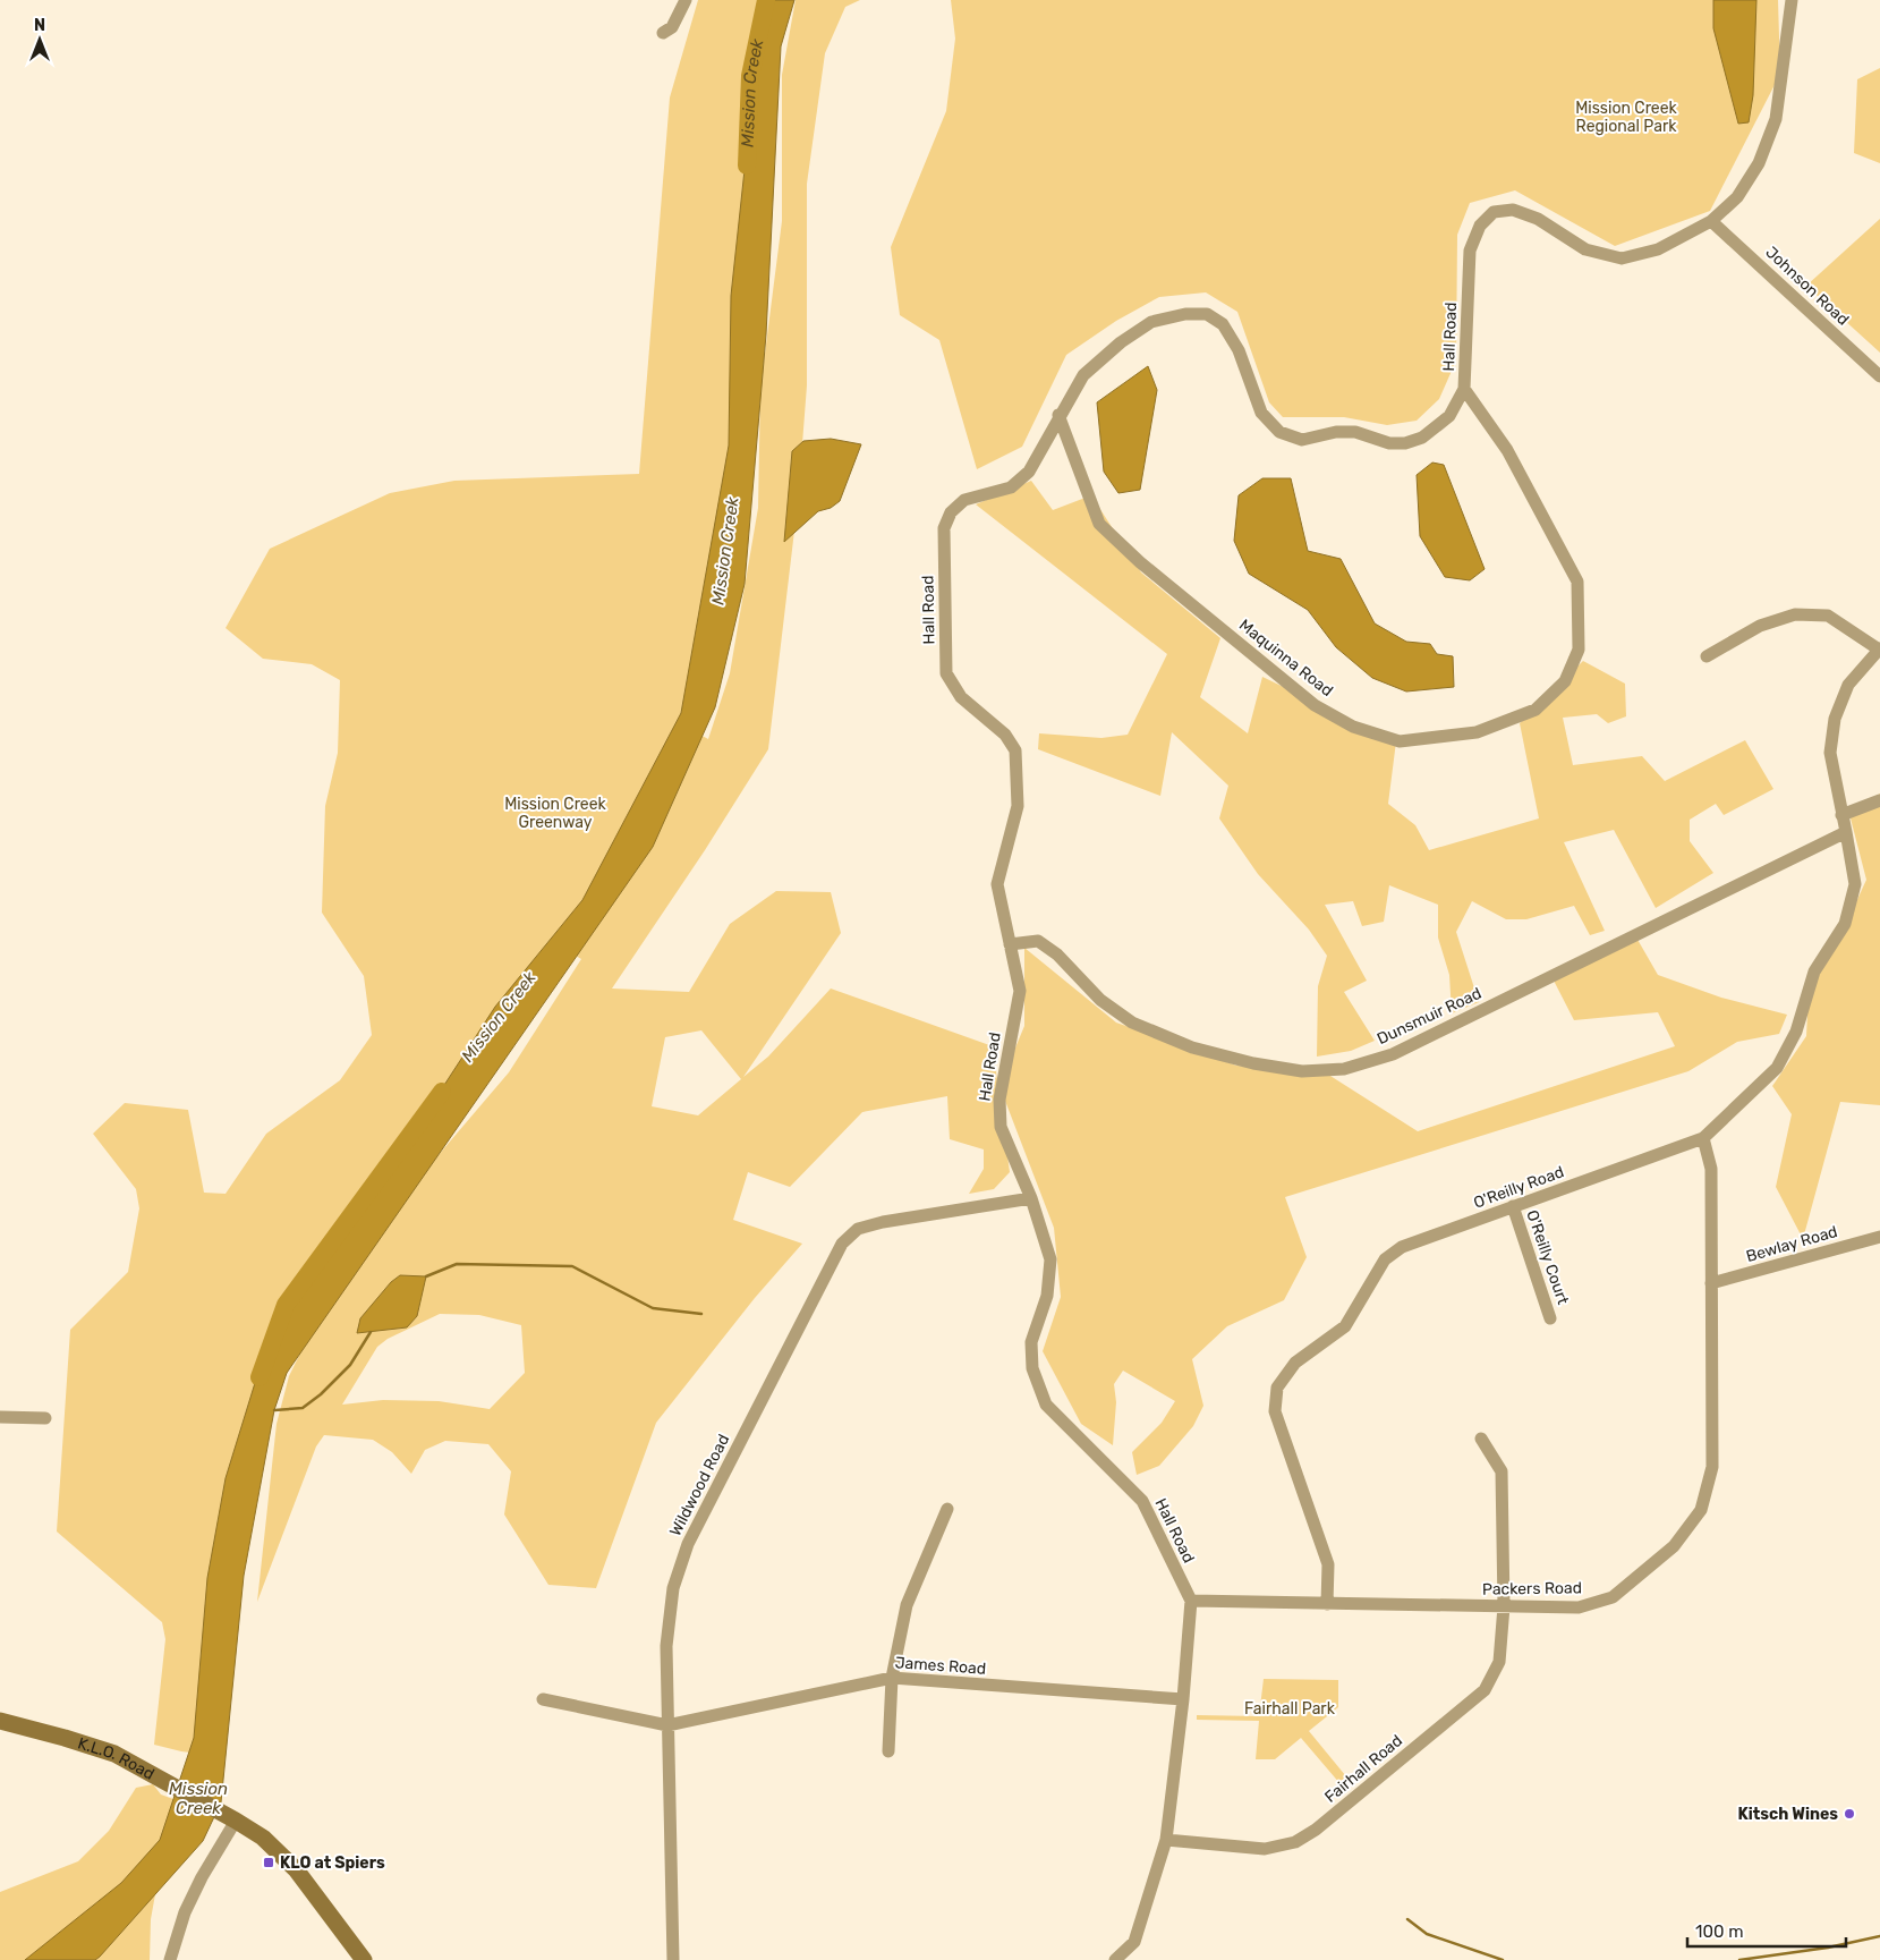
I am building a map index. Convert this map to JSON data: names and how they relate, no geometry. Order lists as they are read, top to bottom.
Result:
{
  "streets": {
    "main road": ["K.L.O. Road"],
    "street": [
      "Johnson Road",
      "Hall Road",
      "Maquinna Road",
      "Dunsmuir Road",
      "O'Reilly Road",
      "Bewlay Road",
      "O'Reilly Court",
      "Wildwood Road",
      "Packers Road",
      "James Road",
      "Fairhall Road"
    ]
  },
  "crossings": [
    ["Johnson Road", "Hall Road"],
    ["Hall Road", "Maquinna Road"],
    ["Hall Road", "Dunsmuir Road"],
    ["Hall Road", "Wildwood Road"],
    ["Hall Road", "Packers Road"],
    ["Hall Road", "James Road"],
    ["Hall Road", "Fairhall Road"],
    ["Dunsmuir Road", "O'Reilly Road"],
    ["O'Reilly Road", "O'Reilly Court"],
    ["O'Reilly Road", "Packers Road"],
    ["Bewlay Road", "Packers Road"],
    ["Wildwood Road", "James Road"],
    ["Packers Road", "Fairhall Road"]
  ],
  "water": ["Mission Creek"],
  "parks": ["Mission Creek Regional Park", "Mission Creek Greenway", "Fairhall Park"],
  "places": {
    "other": ["Kitsch Wines"],
    "transit": ["KLO at Spiers"]
  },
  "scale_bar": "100 m",
  "north": "top"
}
